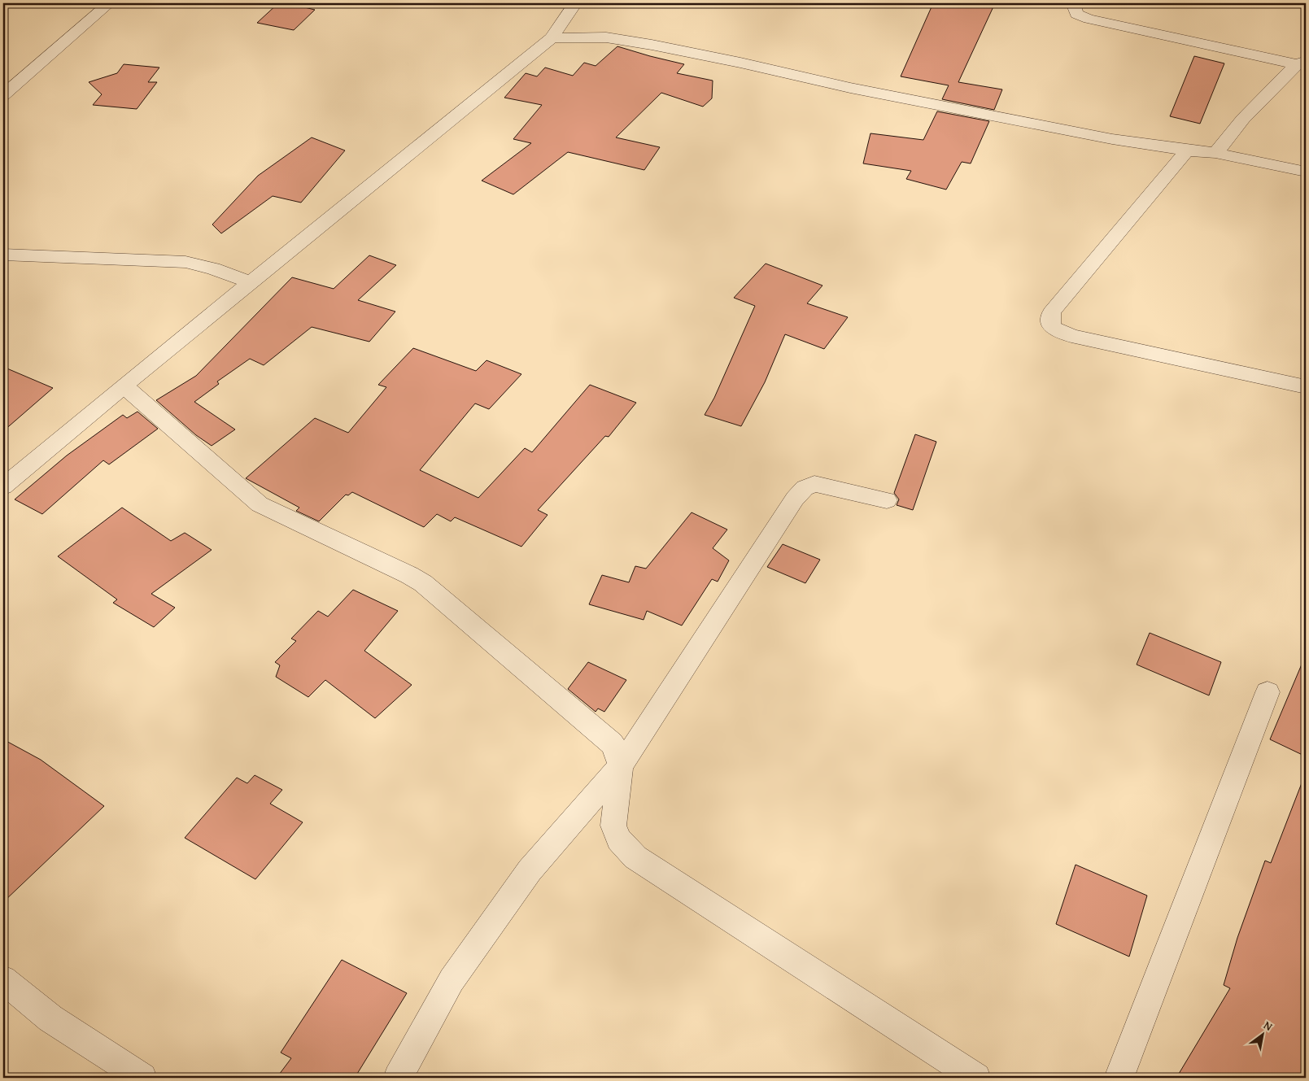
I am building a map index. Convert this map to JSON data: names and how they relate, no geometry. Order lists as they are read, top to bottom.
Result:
{
  "north": "top right"
}
